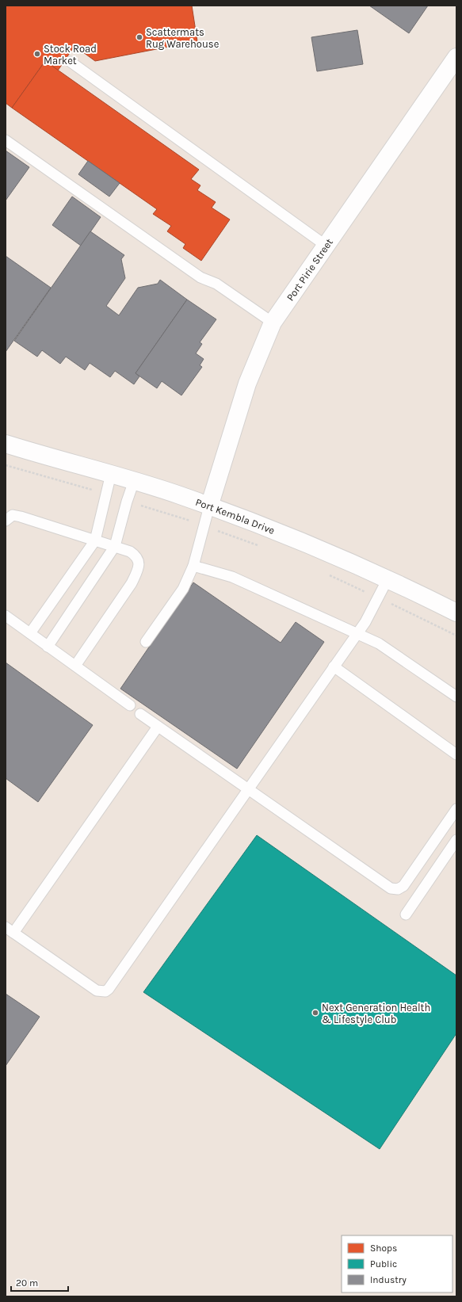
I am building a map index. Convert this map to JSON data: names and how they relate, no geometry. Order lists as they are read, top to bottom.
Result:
{
  "streets": {
    "street": ["Port Pirie Street", "Port Kembla Drive"]
  },
  "crossings": [
    ["Port Pirie Street", "Port Kembla Drive"]
  ],
  "places": ["Scattermats Rug Warehouse", "Stock Road Market", "Next Generation Health & Lifestyle Club"],
  "legend": ["Shops", "Public", "Industry"],
  "scale_bar": "20 m"
}
